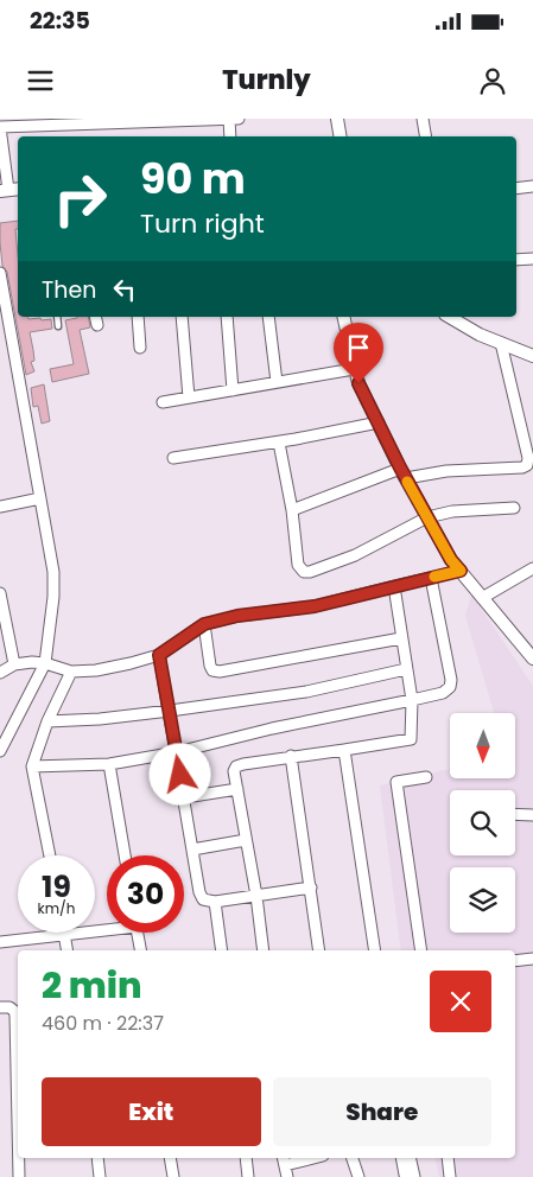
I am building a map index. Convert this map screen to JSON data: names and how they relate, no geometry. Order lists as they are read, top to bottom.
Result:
{
  "north": "bottom",
  "page": {
    "status": "22:35",
    "header": "Turnly",
    "turn": ["90 m", "Turn right"],
    "then": "Then",
    "speed": "19 km/h",
    "limit": "30",
    "heading": ["2 min", "460 m · 22:37"],
    "buttons": ["Exit", "Share"]
  }
}
